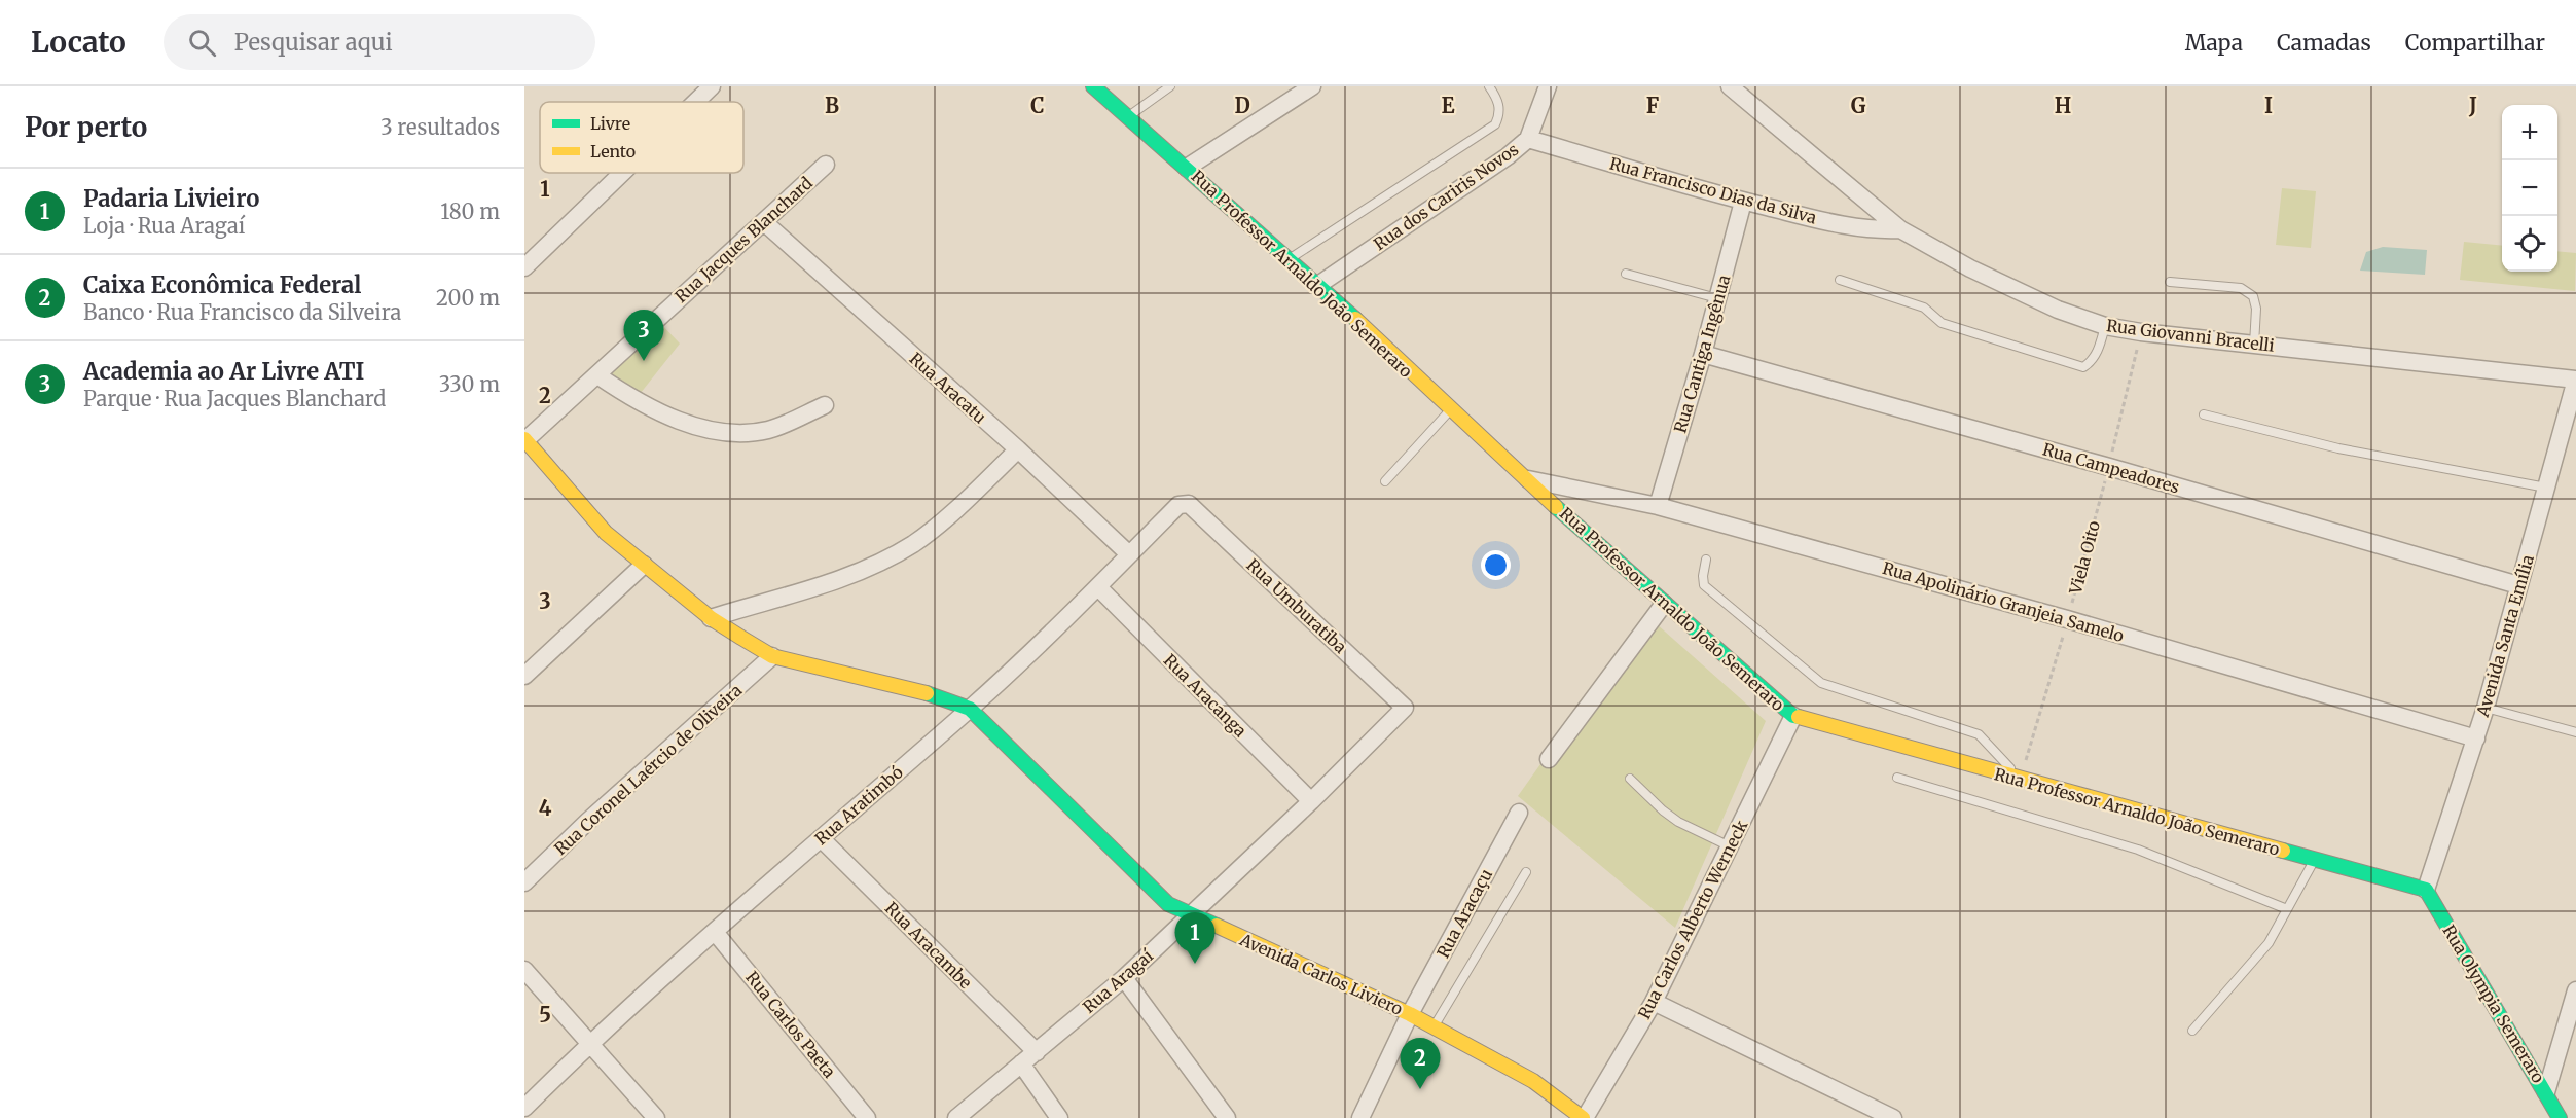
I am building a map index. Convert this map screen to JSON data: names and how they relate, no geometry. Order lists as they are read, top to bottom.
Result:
{
  "streets": {
    "main road": ["Rua Professor Arnaldo João Semeraro", "Avenida Carlos Liviero", "Rua Olympia Semeraro"],
    "street": [
      "Rua Francisco Dias da Silva",
      "Rua dos Cariris Novos",
      "Rua Jacques Blanchard",
      "Rua Giovanni Bracelli",
      "Rua Cantiga Ingênua",
      "Rua Aracatu",
      "Rua Campeadores",
      "Rua Apolinário Granjeia Samelo",
      "Rua Umburatiba",
      "Avenida Santa Emília",
      "Rua Aracanga",
      "Rua Coronel Laércio de Oliveira",
      "Rua Aratimbó",
      "Rua Aracaçu",
      "Rua Carlos Alberto Werneck",
      "Rua Aracambe",
      "Rua Aragaí",
      "Rua Carlos Paeta"
    ],
    "path": ["Viela Oito"]
  },
  "crossings": [
    ["Rua Francisco Dias da Silva", "Rua dos Cariris Novos"],
    ["Rua Francisco Dias da Silva", "Rua Giovanni Bracelli"],
    ["Rua Francisco Dias da Silva", "Rua Cantiga Ingênua"],
    ["Rua dos Cariris Novos", "Rua Professor Arnaldo João Semeraro"],
    ["Rua Jacques Blanchard", "Rua Aracatu"],
    ["Rua Professor Arnaldo João Semeraro", "Viela Oito"],
    ["Rua Professor Arnaldo João Semeraro", "Rua Apolinário Granjeia Samelo"],
    ["Rua Professor Arnaldo João Semeraro", "Avenida Santa Emília"],
    ["Rua Professor Arnaldo João Semeraro", "Rua Carlos Alberto Werneck"],
    ["Rua Professor Arnaldo João Semeraro", "Rua Olympia Semeraro"],
    ["Rua Giovanni Bracelli", "Viela Oito"],
    ["Rua Giovanni Bracelli", "Avenida Santa Emília"],
    ["Rua Cantiga Ingênua", "Rua Campeadores"],
    ["Rua Cantiga Ingênua", "Rua Apolinário Granjeia Samelo"],
    ["Rua Aracatu", "Rua Aratimbó"],
    ["Rua Campeadores", "Viela Oito"],
    ["Rua Campeadores", "Avenida Santa Emília"],
    ["Viela Oito", "Rua Apolinário Granjeia Samelo"],
    ["Rua Apolinário Granjeia Samelo", "Avenida Santa Emília"],
    ["Rua Umburatiba", "Rua Aratimbó"],
    ["Rua Umburatiba", "Rua Aragaí"],
    ["Avenida Santa Emília", "Rua Olympia Semeraro"],
    ["Rua Aracanga", "Rua Aratimbó"],
    ["Rua Aracanga", "Rua Aragaí"],
    ["Rua Aratimbó", "Rua Aracambe"],
    ["Rua Aratimbó", "Avenida Carlos Liviero"],
    ["Rua Aratimbó", "Rua Carlos Paeta"],
    ["Rua Aracaçu", "Avenida Carlos Liviero"],
    ["Rua Carlos Alberto Werneck", "Avenida Carlos Liviero"],
    ["Rua Aracambe", "Rua Aragaí"],
    ["Avenida Carlos Liviero", "Rua Aragaí"]
  ],
  "legend": ["Livre", "Lento"],
  "page": {
    "header": "Locato",
    "search": "Pesquisar aqui",
    "nav": ["Mapa", "Camadas", "Compartilhar"],
    "heading": ["Por perto", "3 resultados"],
    "map_buttons": ["+", "−"],
    "list": [
      {
        "mark": "1",
        "name": "Padaria Livieiro",
        "note": "Loja · Rua Aragaí",
        "value": "180 m"
      },
      {
        "mark": "2",
        "name": "Caixa Econômica Federal",
        "note": "Banco · Rua Francisco da Silveira",
        "value": "200 m"
      },
      {
        "mark": "3",
        "name": "Academia ao Ar Livre ATI",
        "note": "Parque · Rua Jacques Blanchard",
        "value": "330 m"
      }
    ],
    "pins": ["3", "1", "2"]
  },
  "grid": {
    "columns": [
      "B",
      "C",
      "D",
      "E",
      "F",
      "G",
      "H",
      "I",
      "J"
    ],
    "rows": [
      "1",
      "2",
      "3",
      "4",
      "5"
    ]
  }
}
